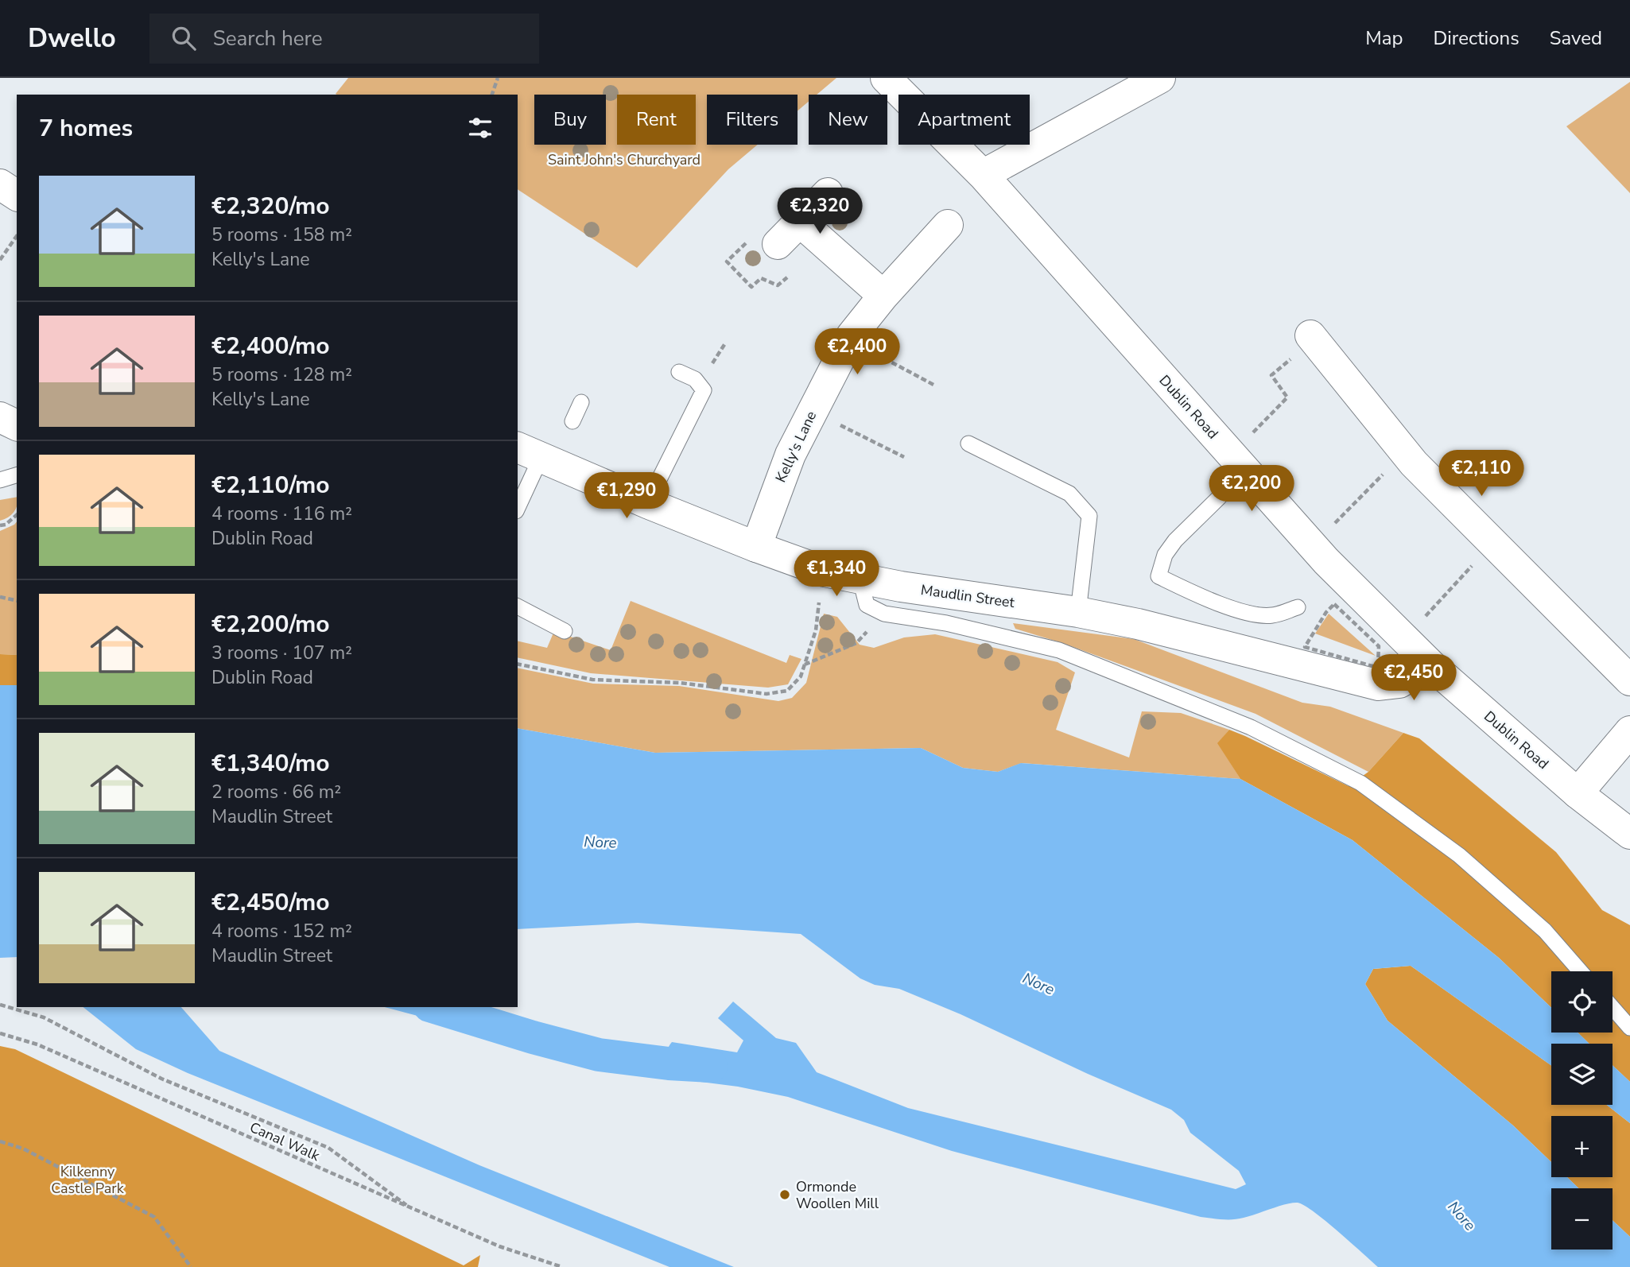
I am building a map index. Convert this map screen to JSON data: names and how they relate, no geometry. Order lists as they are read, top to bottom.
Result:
{
  "streets": {
    "street": ["Dublin Road", "Kelly's Lane", "Maudlin Street"],
    "path": ["Canal Walk"]
  },
  "crossings": [
    ["Dublin Road", "Maudlin Street"],
    ["Kelly's Lane", "Maudlin Street"]
  ],
  "water": ["Nore"],
  "parks": ["Saint John's Churchyard", "Kilkenny Castle Park"],
  "places": ["Ormonde Woollen Mill"],
  "page": {
    "header": "Dwello",
    "search": "Search here",
    "nav": ["Map", "Directions", "Saved"],
    "chip": [
      "Buy",
      "Rent",
      "Filters",
      "New",
      "Apartment"
    ],
    "heading": "7 homes",
    "list": [
      {
        "name": "€2,320/mo",
        "note": "5 rooms · 158 m² · Kelly's Lane"
      },
      {
        "name": "€2,400/mo",
        "note": "5 rooms · 128 m² · Kelly's Lane"
      },
      {
        "name": "€2,110/mo",
        "note": "4 rooms · 116 m² · Dublin Road"
      },
      {
        "name": "€2,200/mo",
        "note": "3 rooms · 107 m² · Dublin Road"
      },
      {
        "name": "€1,340/mo",
        "note": "2 rooms · 66 m² · Maudlin Street"
      },
      {
        "name": "€2,450/mo",
        "note": "4 rooms · 152 m² · Maudlin Street"
      }
    ],
    "price": [
      "€2,320",
      "€2,400",
      "€2,110",
      "€2,200",
      "€1,290",
      "€1,340",
      "€2,450"
    ],
    "map_buttons": ["+", "−"]
  }
}
